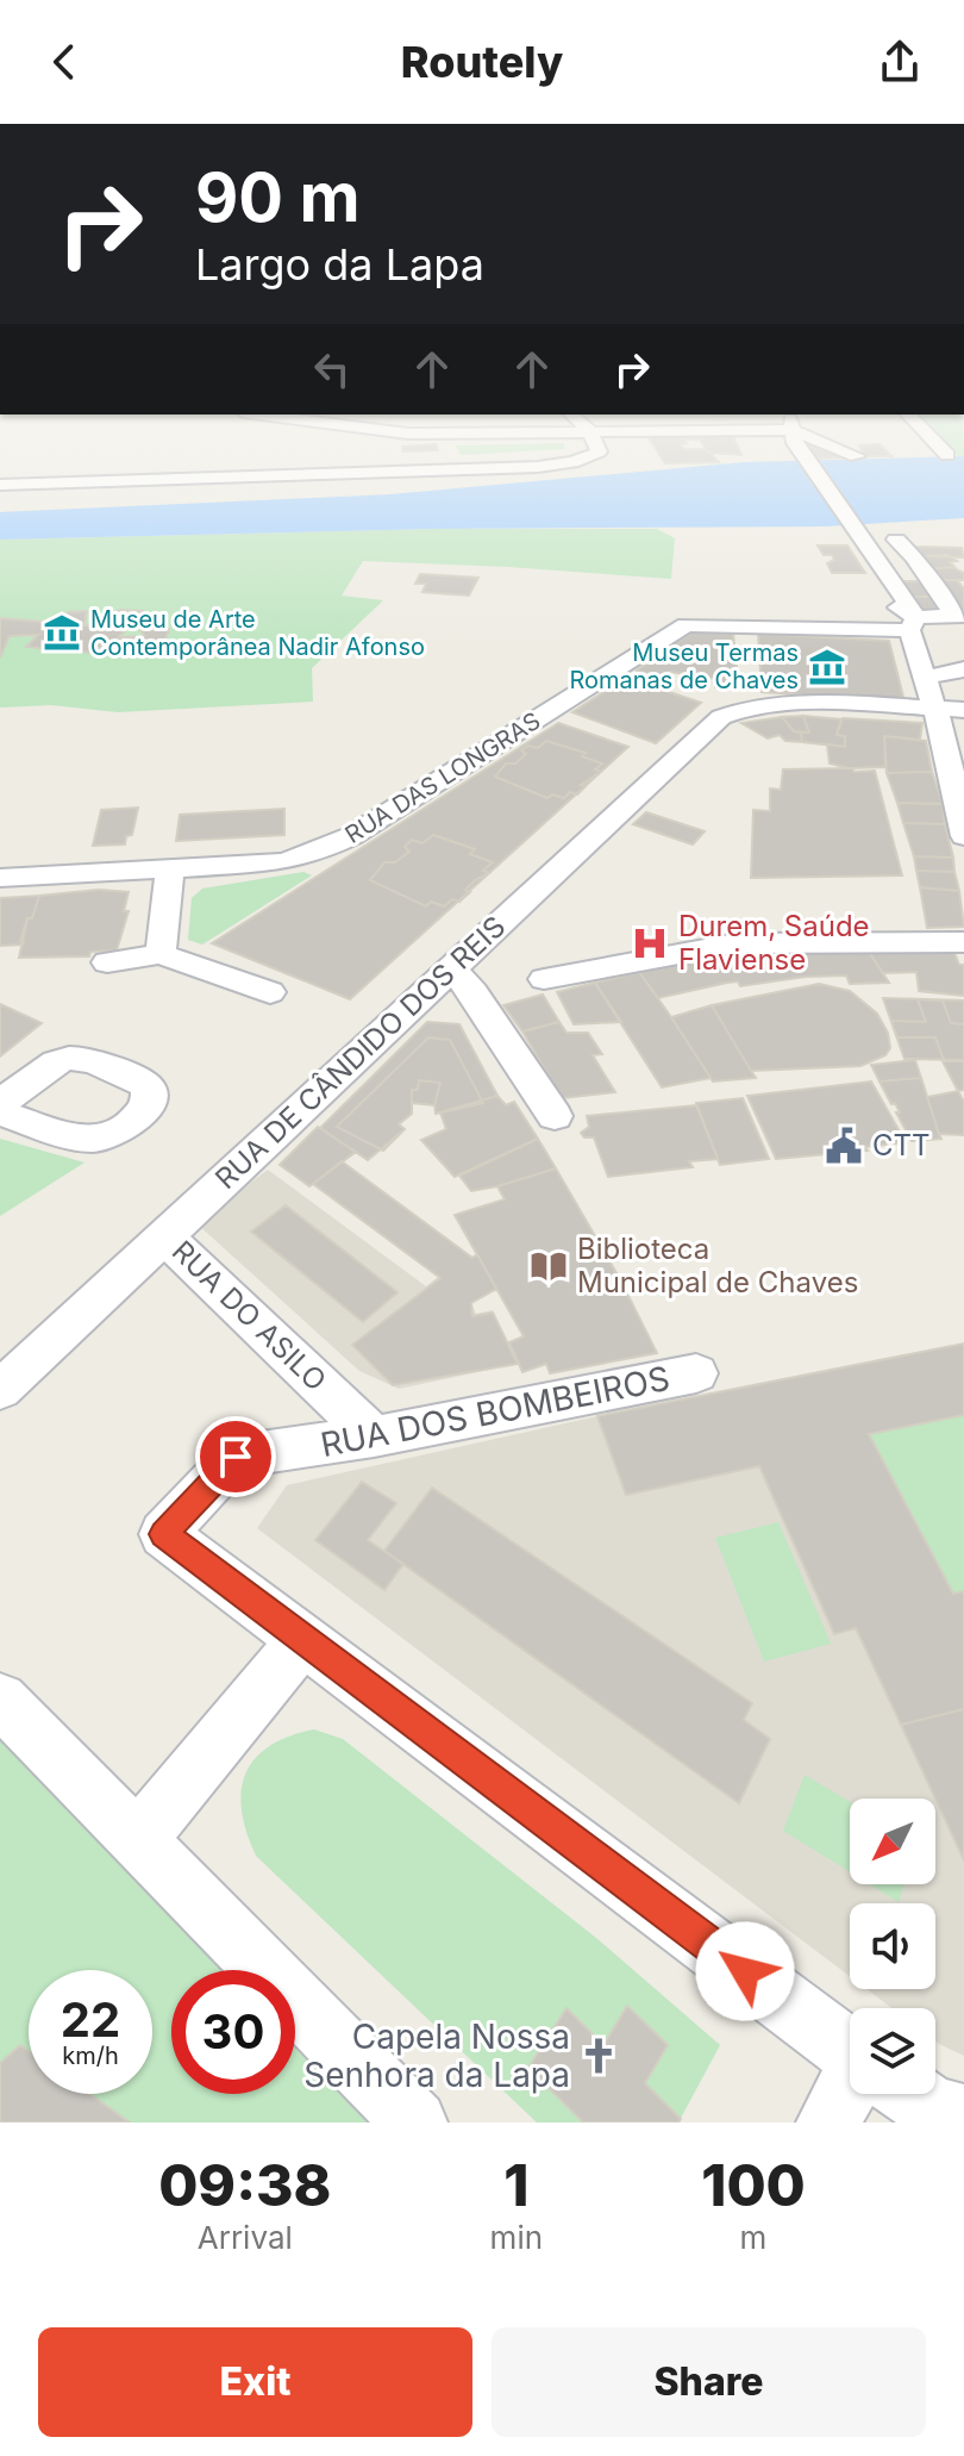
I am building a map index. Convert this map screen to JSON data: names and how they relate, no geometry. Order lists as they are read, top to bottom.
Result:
{
  "streets": {
    "street": [
      "RUA DAS LONGRAS",
      "RUA DE CÂNDIDO DOS REIS",
      "RUA DO ASILO",
      "RUA DOS BOMBEIROS"
    ]
  },
  "crossings": [
    ["RUA DE CÂNDIDO DOS REIS", "RUA DO ASILO"],
    ["RUA DO ASILO", "RUA DOS BOMBEIROS"]
  ],
  "places": {
    "museum": ["Museu de Arte Contemporânea Nadir Afonso", "Museu Termas Romanas de Chaves"],
    "hospital": ["Durem, Saúde Flaviense"],
    "public building": ["CTT"],
    "library": ["Biblioteca Municipal de Chaves"],
    "church": ["Capela Nossa Senhora da Lapa"]
  },
  "north": "bottom left",
  "page": {
    "header": "Routely",
    "turn": ["90 m", "Largo da Lapa"],
    "speed": "22 km/h",
    "limit": "30",
    "eta": [
      "09:38",
      "Arrival",
      "1",
      "min",
      "100",
      "m"
    ],
    "buttons": ["Exit", "Share"]
  }
}
